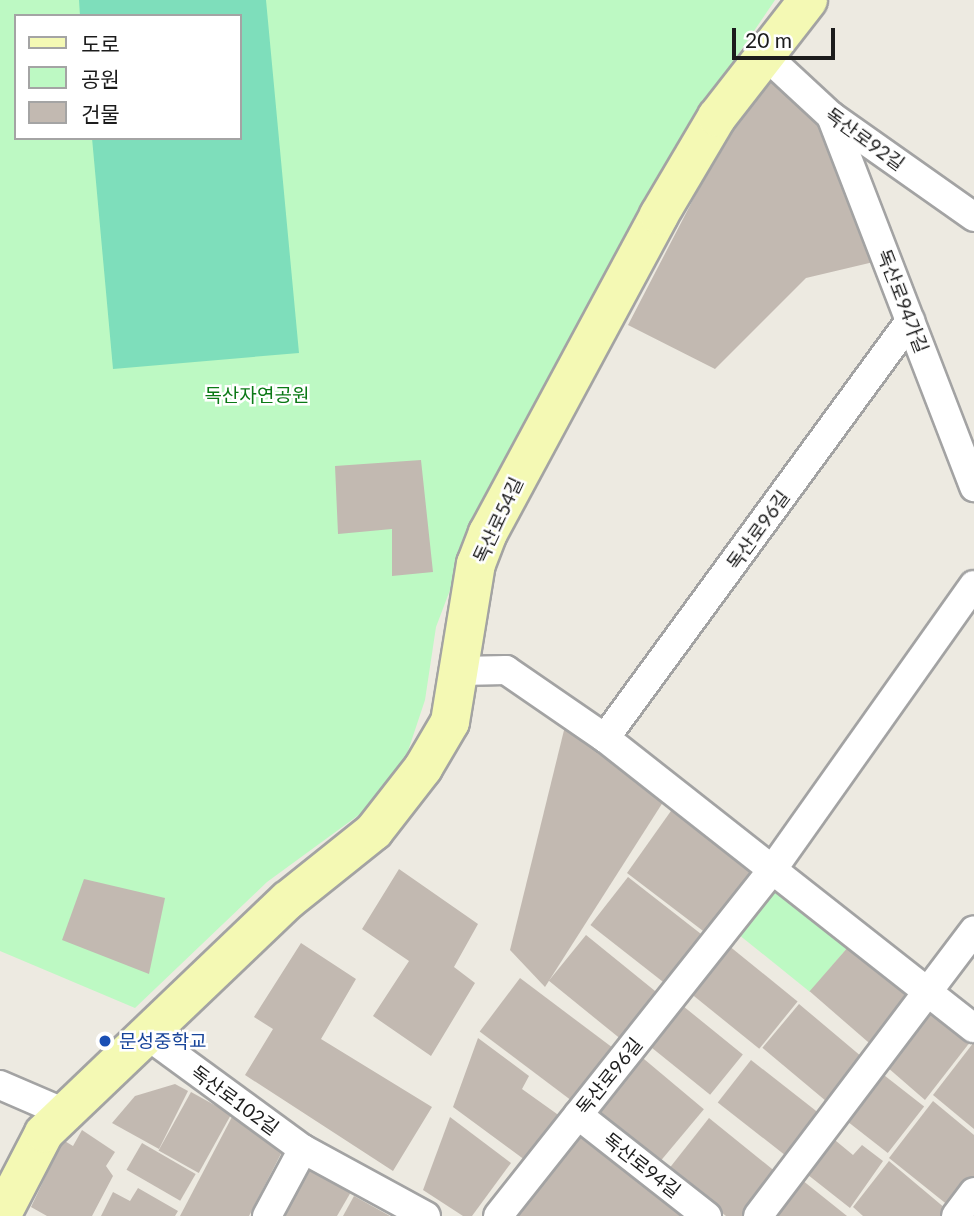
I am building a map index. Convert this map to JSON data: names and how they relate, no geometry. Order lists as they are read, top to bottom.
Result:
{
  "streets": {
    "street": [
      "독산로92길",
      "독산로94가길",
      "독산로54길",
      "독산로96길",
      "독산로102길",
      "독산로94길"
    ]
  },
  "crossings": [
    ["독산로92길", "독산로94가길"],
    ["독산로92길", "독산로54길"],
    ["독산로94가길", "독산로96길"],
    ["독산로54길", "독산로102길"],
    ["독산로96길", "독산로94길"]
  ],
  "parks": ["독산자연공원"],
  "places": ["문성중학교"],
  "legend": ["도로", "공원", "건물"],
  "scale_bar": "20 m"
}
